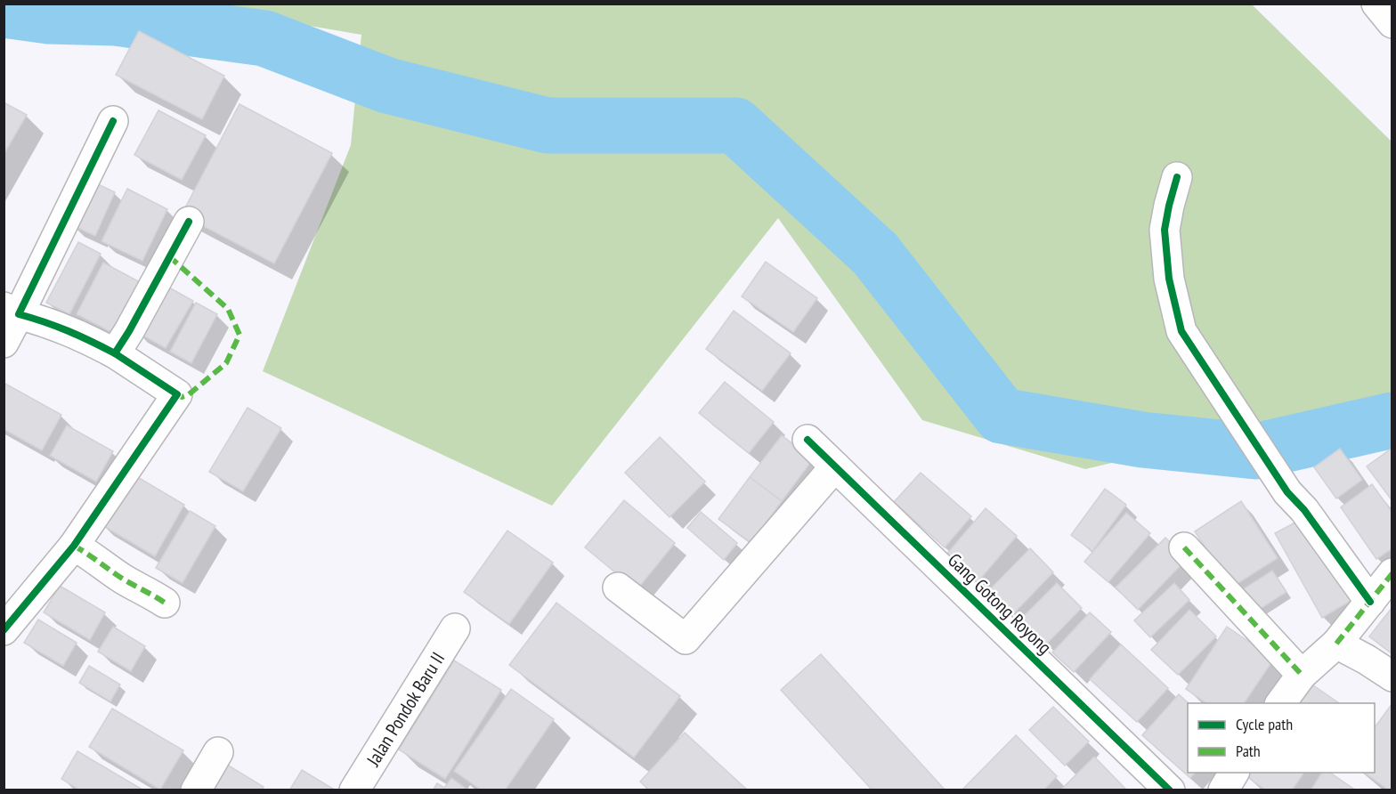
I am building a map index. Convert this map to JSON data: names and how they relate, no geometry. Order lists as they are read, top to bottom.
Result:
{
  "streets": {
    "main road": ["Gang Gotong Royong", "Jalan Pondok Baru II"]
  },
  "legend": ["Cycle path", "Path"]
}
